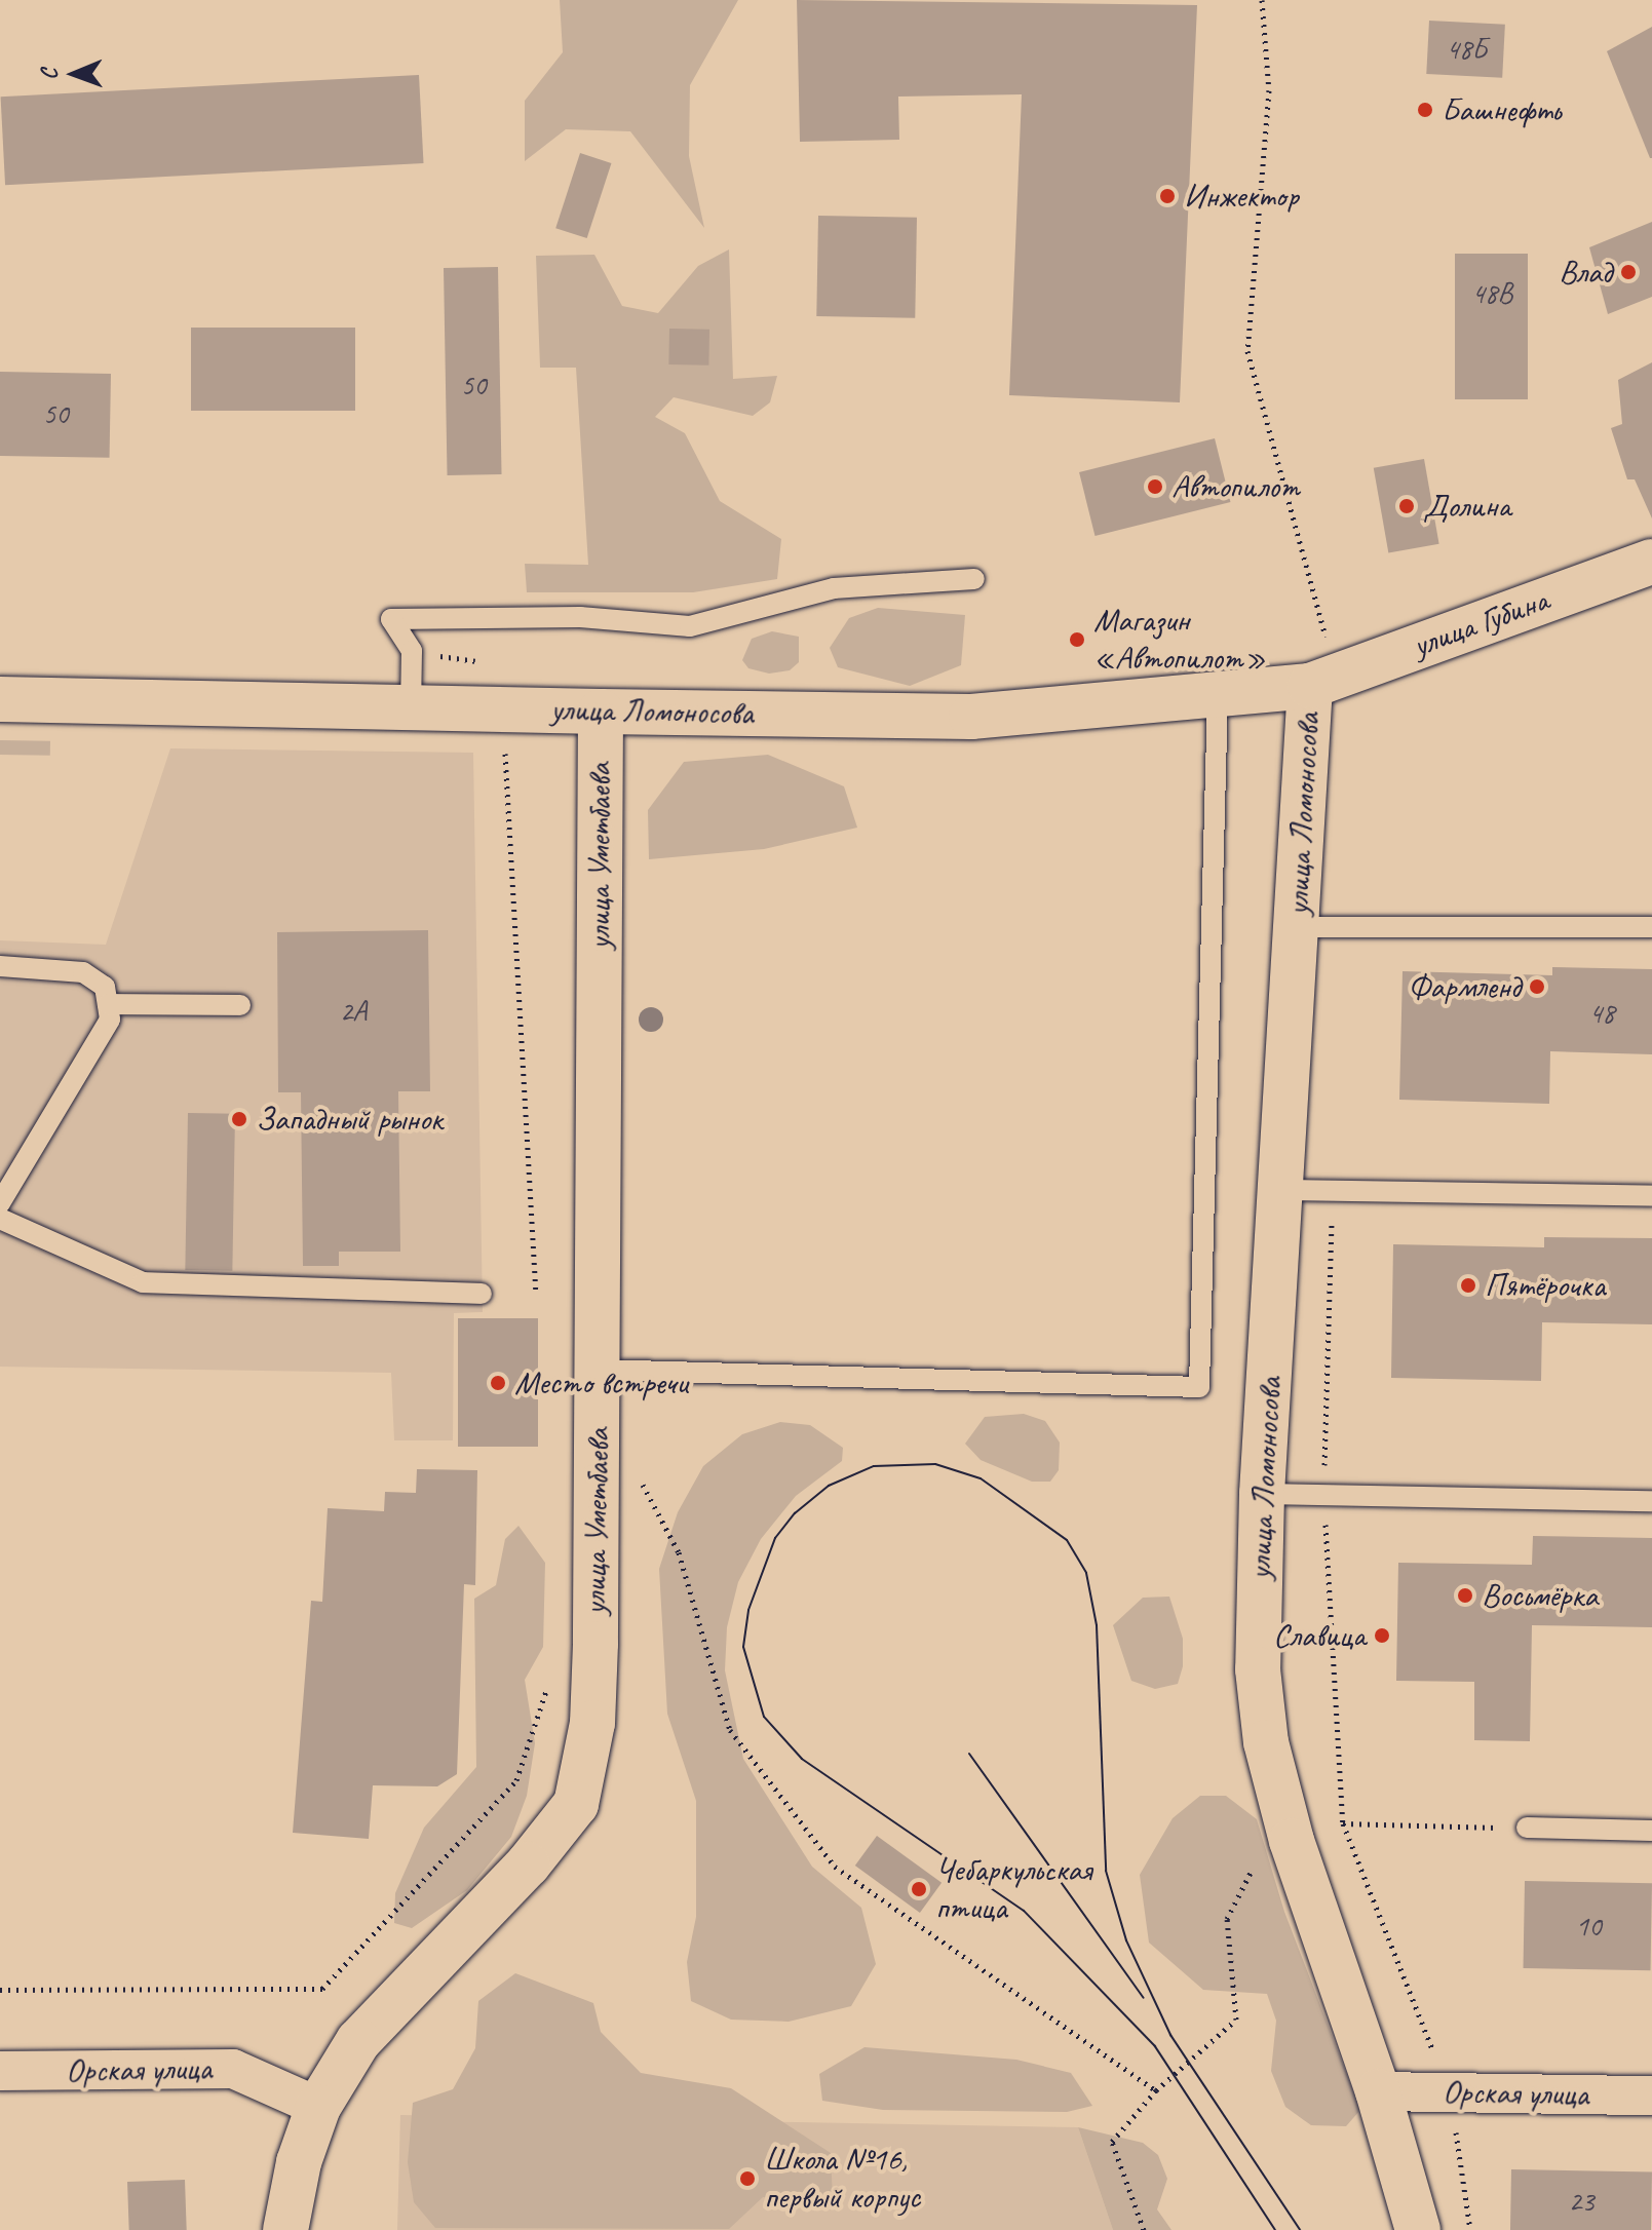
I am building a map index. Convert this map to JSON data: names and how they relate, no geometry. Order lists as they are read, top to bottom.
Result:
{
  "streets": {
    "street": [
      "улица Губина",
      "улица Ломоносова",
      "улица Уметбаева",
      "Орская улица"
    ]
  },
  "crossings": [
    ["улица Губина", "улица Ломоносова"],
    ["улица Ломоносова", "улица Уметбаева"],
    ["улица Ломоносова", "Орская улица"],
    ["улица Уметбаева", "Орская улица"]
  ],
  "places": [
    "Башнефть",
    "Инжектор",
    "Влад",
    "Автопилот",
    "Долина",
    "Магазин «Автопилот»",
    "Фармленд",
    "Западный рынок",
    "Пятёрочка",
    "Место встречи",
    "Восьмёрка",
    "Славица",
    "Чебаркульская птица",
    "Школа №16, первый корпус"
  ],
  "house_numbers": [
    "48Б",
    "48В",
    "50",
    "50",
    "2А",
    "48",
    "10",
    "23"
  ],
  "north": "left"
}
